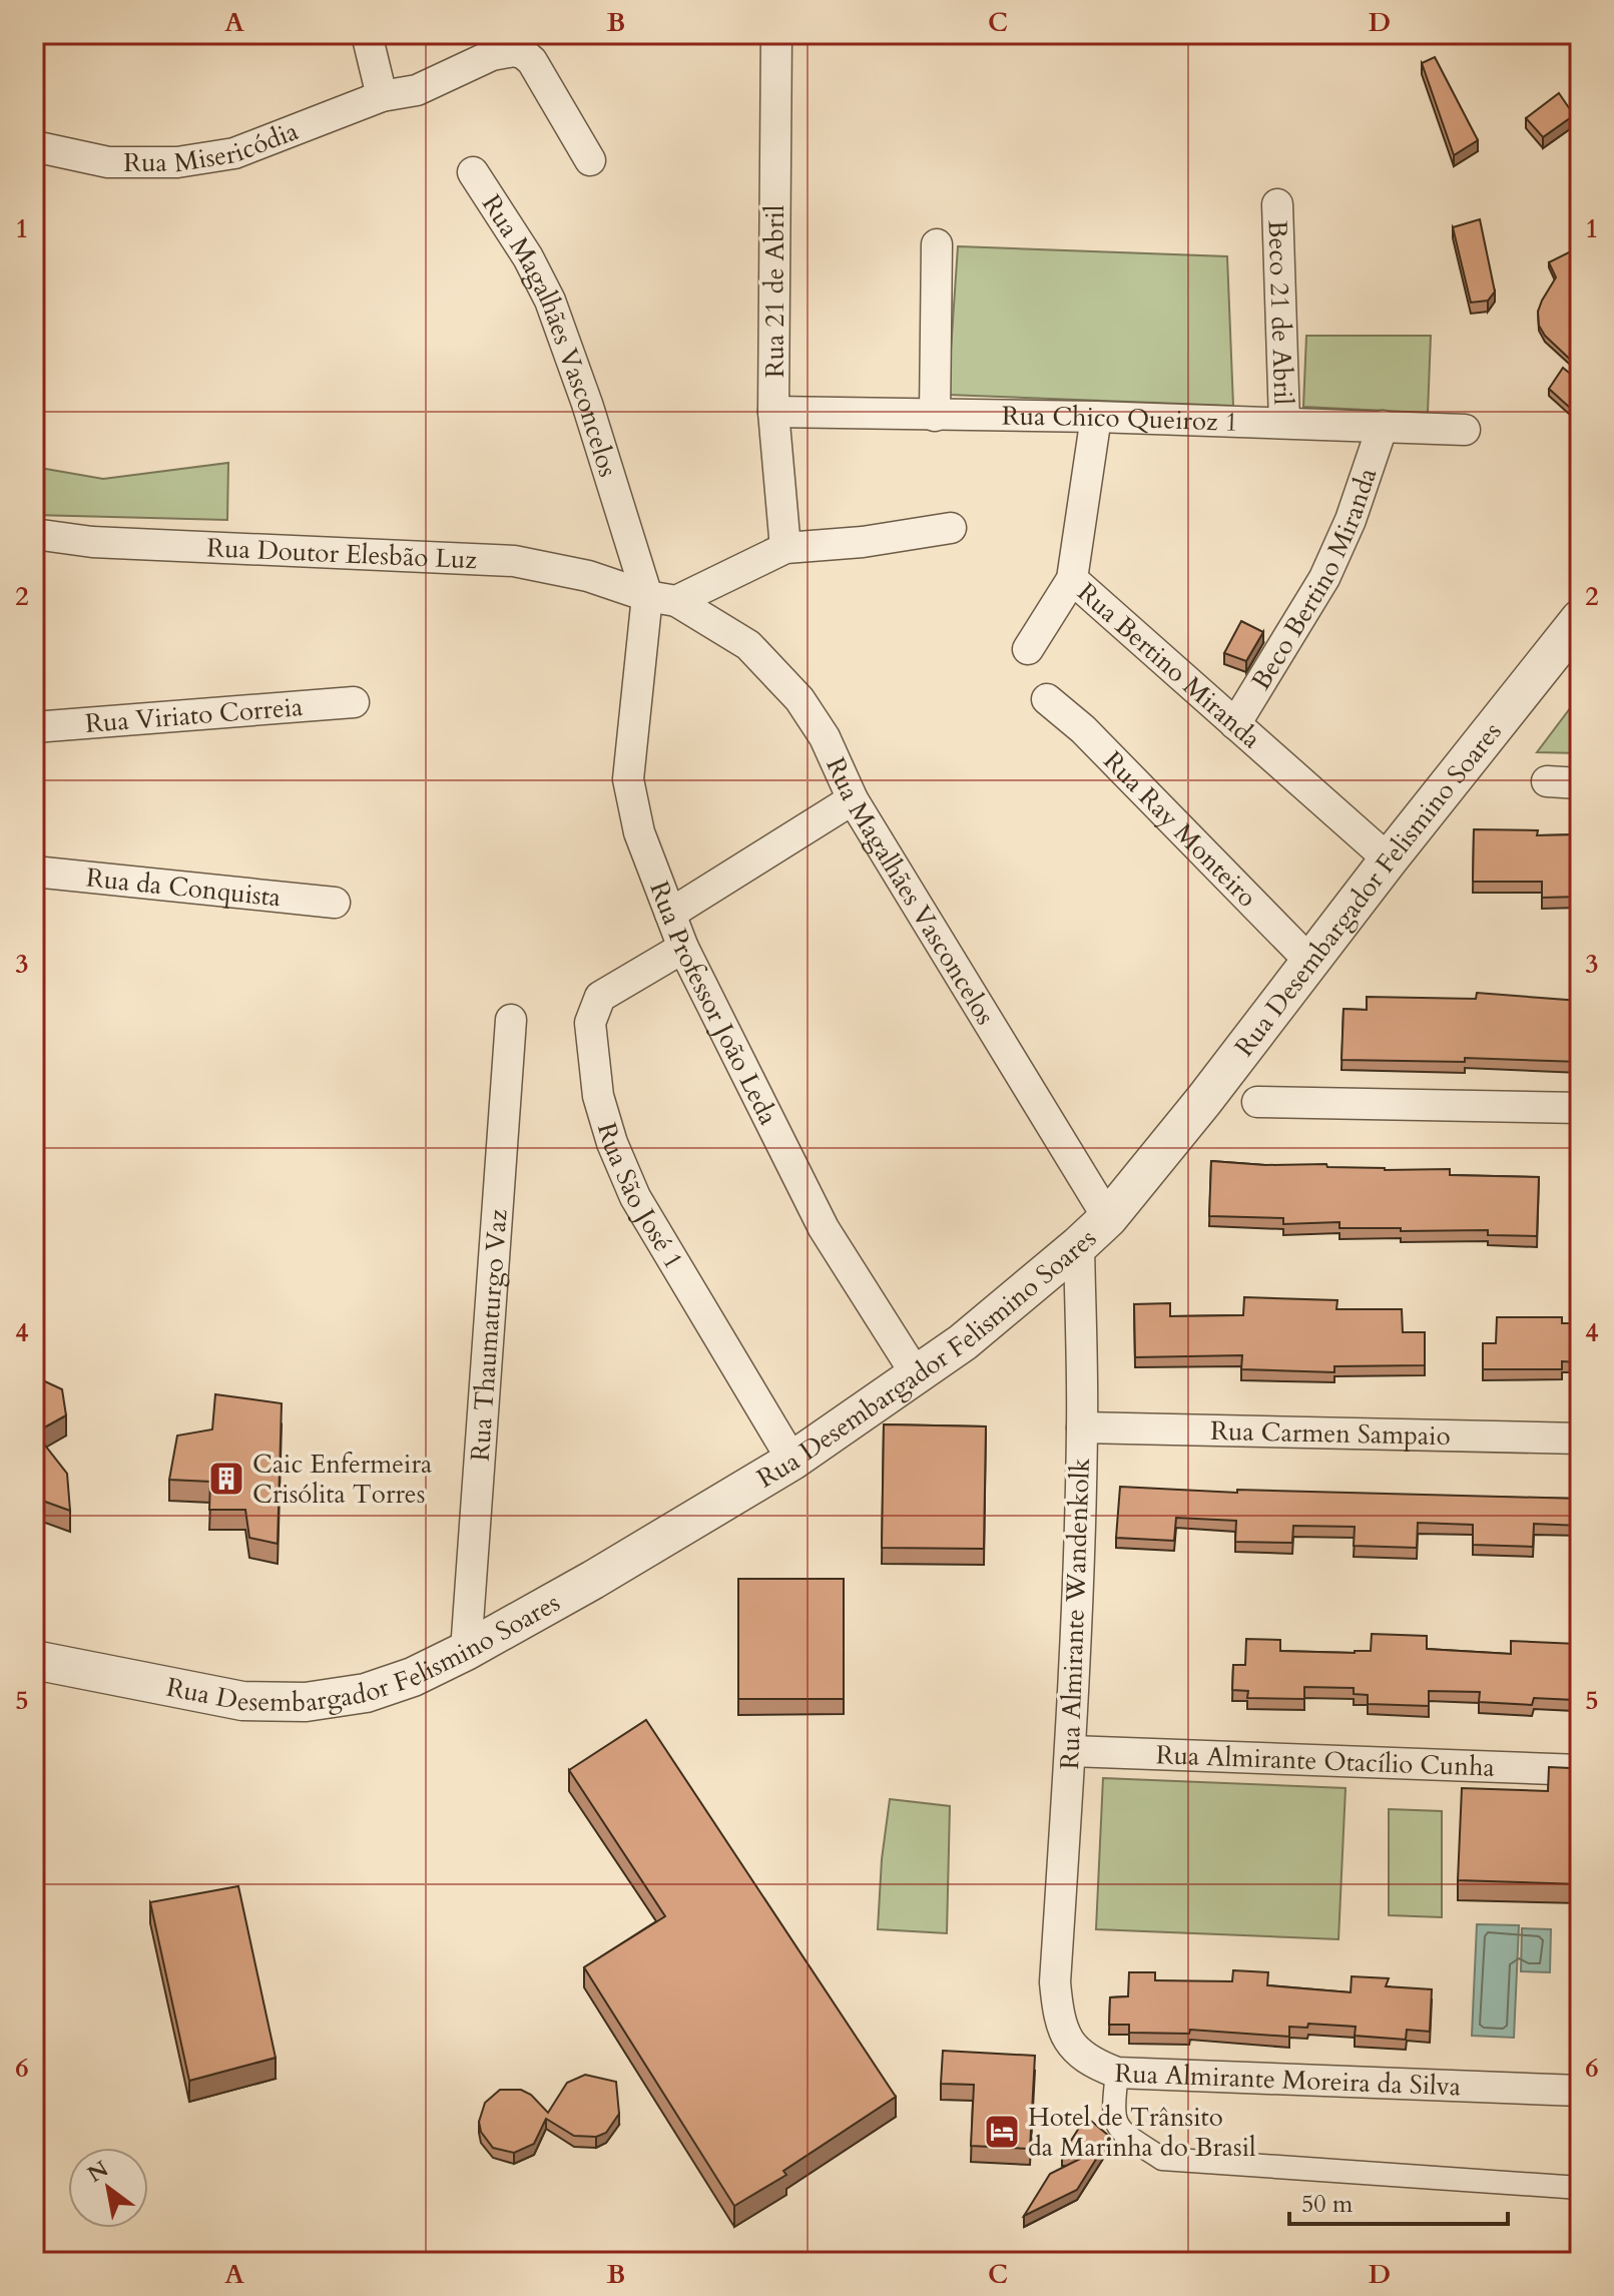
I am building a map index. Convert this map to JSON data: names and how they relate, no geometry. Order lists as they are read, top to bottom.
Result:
{
  "streets": {
    "street": [
      "Rua Misericódia",
      "Rua 21 de Abril",
      "Beco 21 de Abril",
      "Rua Magalhães Vasconcelos",
      "Rua Chico Queiroz 1",
      "Rua Doutor Elesbão Luz",
      "Beco Bertino Miranda",
      "Rua Bertino Miranda",
      "Rua Viriato Correia",
      "Rua Ray Monteiro",
      "Rua da Conquista",
      "Rua Desembargador Felismino Soares",
      "Rua Professor João Leda",
      "Rua São José 1",
      "Rua Thaumaturgo Vaz",
      "Rua Carmen Sampaio",
      "Rua Almirante Wandenkolk",
      "Rua Almirante Otacílio Cunha",
      "Rua Almirante Moreira da Silva"
    ]
  },
  "crossings": [
    ["Rua 21 de Abril", "Rua Chico Queiroz 1"],
    ["Beco 21 de Abril", "Rua Chico Queiroz 1"],
    ["Rua Magalhães Vasconcelos", "Rua Doutor Elesbão Luz"],
    ["Rua Magalhães Vasconcelos", "Rua Desembargador Felismino Soares"],
    ["Rua Magalhães Vasconcelos", "Rua Professor João Leda"],
    ["Rua Chico Queiroz 1", "Beco Bertino Miranda"],
    ["Rua Chico Queiroz 1", "Rua Bertino Miranda"],
    ["Rua Doutor Elesbão Luz", "Rua Professor João Leda"],
    ["Beco Bertino Miranda", "Rua Bertino Miranda"],
    ["Rua Bertino Miranda", "Rua Desembargador Felismino Soares"],
    ["Rua Ray Monteiro", "Rua Desembargador Felismino Soares"],
    ["Rua Desembargador Felismino Soares", "Rua Professor João Leda"],
    ["Rua Desembargador Felismino Soares", "Rua São José 1"],
    ["Rua Desembargador Felismino Soares", "Rua Thaumaturgo Vaz"],
    ["Rua Desembargador Felismino Soares", "Rua Almirante Wandenkolk"],
    ["Rua Professor João Leda", "Rua São José 1"],
    ["Rua Carmen Sampaio", "Rua Almirante Wandenkolk"],
    ["Rua Almirante Wandenkolk", "Rua Almirante Otacílio Cunha"],
    ["Rua Almirante Wandenkolk", "Rua Almirante Moreira da Silva"]
  ],
  "places": {
    "building": ["Caic Enfermeira Crisólita Torres"],
    "hotel": ["Hotel de Trânsito da Marinha do Brasil"]
  },
  "scale_bar": "50 m",
  "north": "top left",
  "grid": {
    "columns": [
      "A",
      "B",
      "C",
      "D"
    ],
    "rows": [
      "1",
      "2",
      "3",
      "4",
      "5",
      "6"
    ]
  }
}
